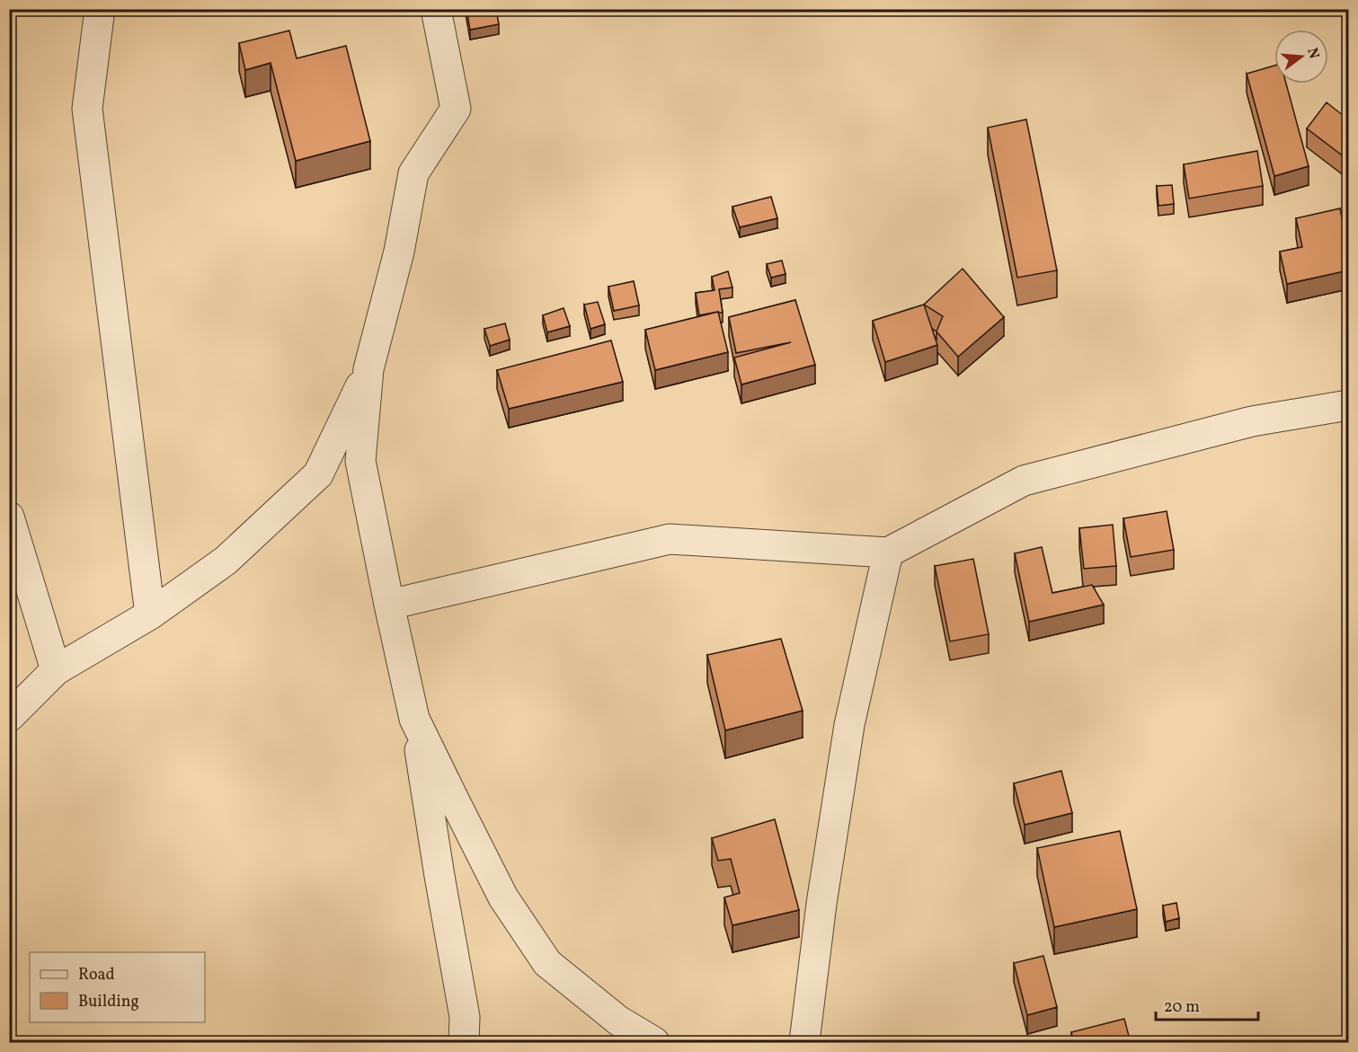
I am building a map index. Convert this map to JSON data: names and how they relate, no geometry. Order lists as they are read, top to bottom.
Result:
{
  "legend": ["Road", "Building"],
  "scale_bar": "20 m",
  "north": "right"
}
